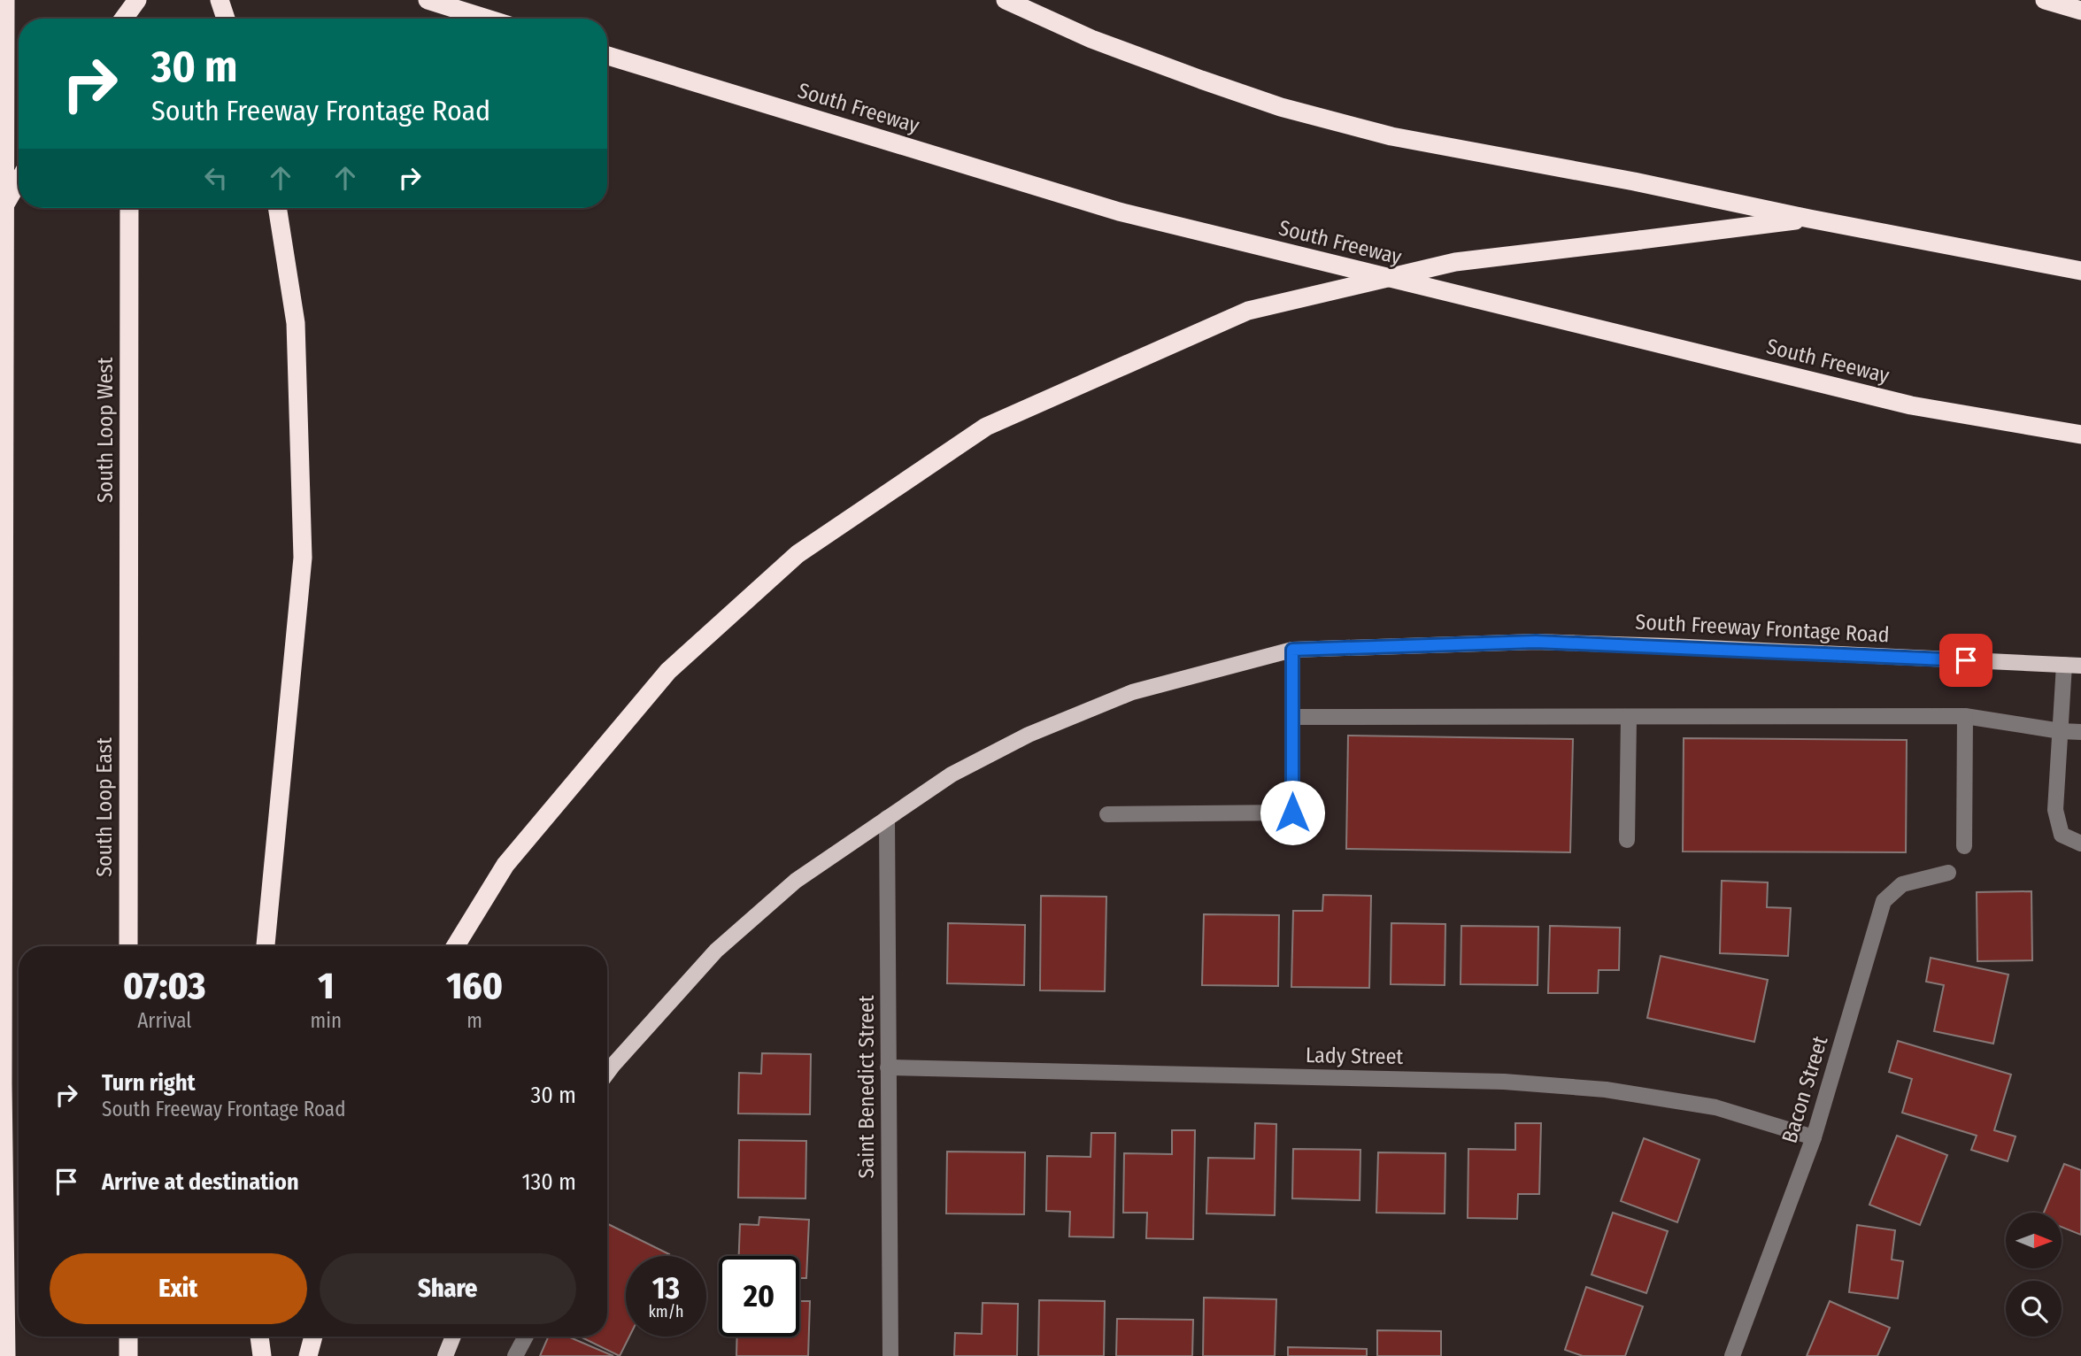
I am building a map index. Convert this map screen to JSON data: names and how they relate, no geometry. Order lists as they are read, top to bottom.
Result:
{
  "streets": {
    "highway": ["South Freeway", "South Loop West", "South Loop East"],
    "main road": ["South Freeway Frontage Road"],
    "street": ["Lady Street", "Saint Benedict Street", "Bacon Street"]
  },
  "crossings": [
    ["South Loop West", "South Loop East"],
    ["South Freeway Frontage Road", "Saint Benedict Street"],
    ["Lady Street", "Saint Benedict Street"],
    ["Lady Street", "Bacon Street"]
  ],
  "north": "right",
  "page": {
    "turn": ["30 m", "South Freeway Frontage Road"],
    "eta": [
      "07:03",
      "Arrival",
      "1",
      "min",
      "160",
      "m"
    ],
    "list": [
      {
        "name": "Turn right",
        "note": "South Freeway Frontage Road",
        "value": "30 m"
      },
      {
        "name": "Arrive at destination",
        "value": "130 m"
      }
    ],
    "buttons": ["Exit", "Share"],
    "speed": "13 km/h",
    "limit": "20"
  }
}
